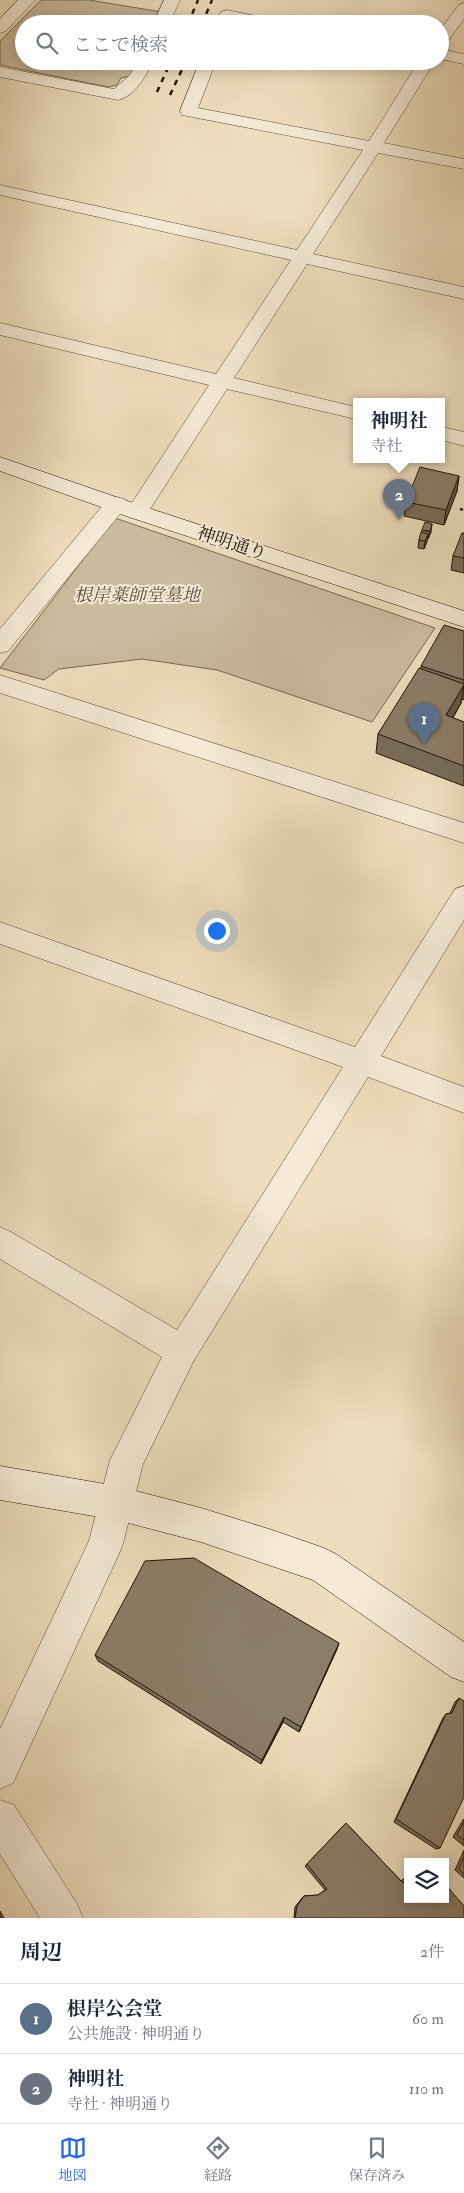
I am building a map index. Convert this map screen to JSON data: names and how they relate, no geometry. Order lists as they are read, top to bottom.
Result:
{
  "streets": {
    "street": ["神明通り"]
  },
  "parks": ["根岸薬師堂墓地"],
  "page": {
    "search": "ここで検索",
    "popup": ["神明社", "寺社"],
    "pins": ["2", "1"],
    "heading": ["周辺", "2件"],
    "list": [
      {
        "mark": "1",
        "name": "根岸公会堂",
        "note": "公共施設 · 神明通り",
        "value": "60 m"
      },
      {
        "mark": "2",
        "name": "神明社",
        "note": "寺社 · 神明通り",
        "value": "110 m"
      }
    ],
    "nav": ["地図", "経路", "保存済み"]
  }
}
